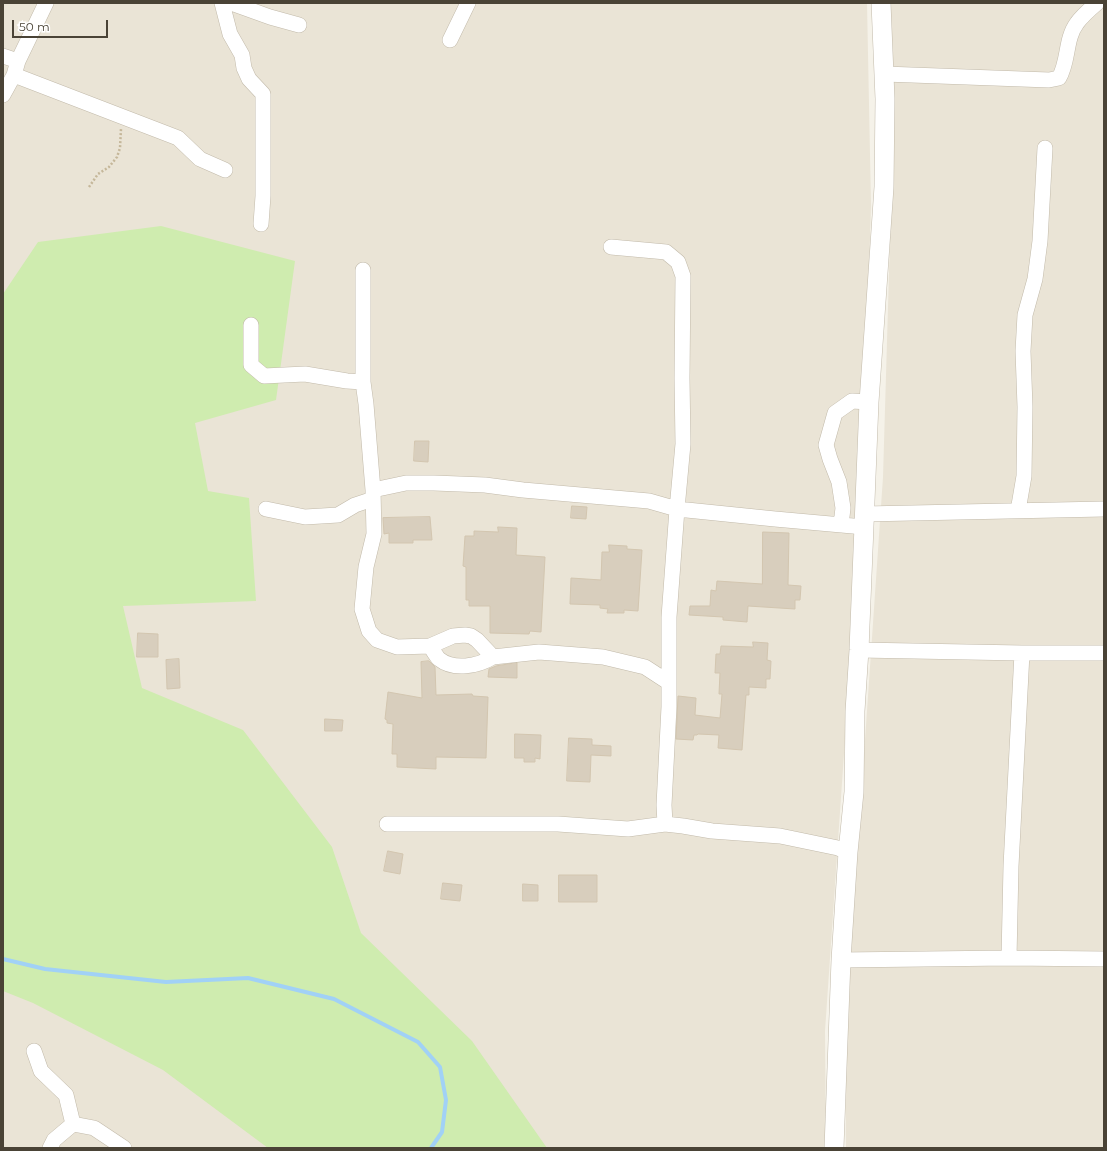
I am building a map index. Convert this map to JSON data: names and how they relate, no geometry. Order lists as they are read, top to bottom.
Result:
{
  "scale_bar": "50 m"
}
